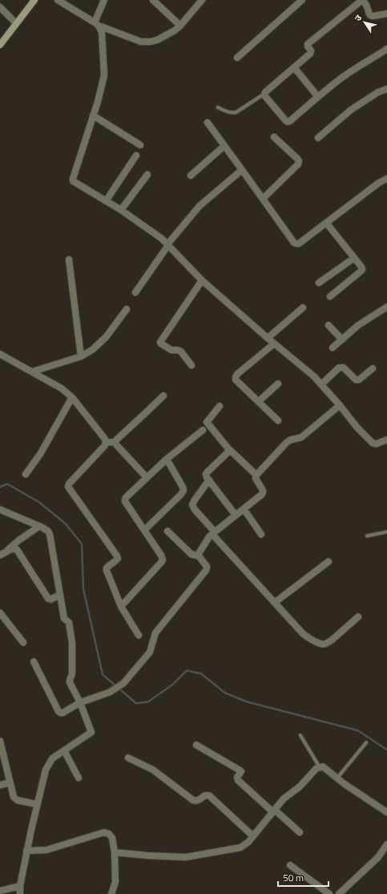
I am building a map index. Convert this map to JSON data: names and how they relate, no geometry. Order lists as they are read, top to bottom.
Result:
{
  "scale_bar": "50 m",
  "north": "top left"
}
